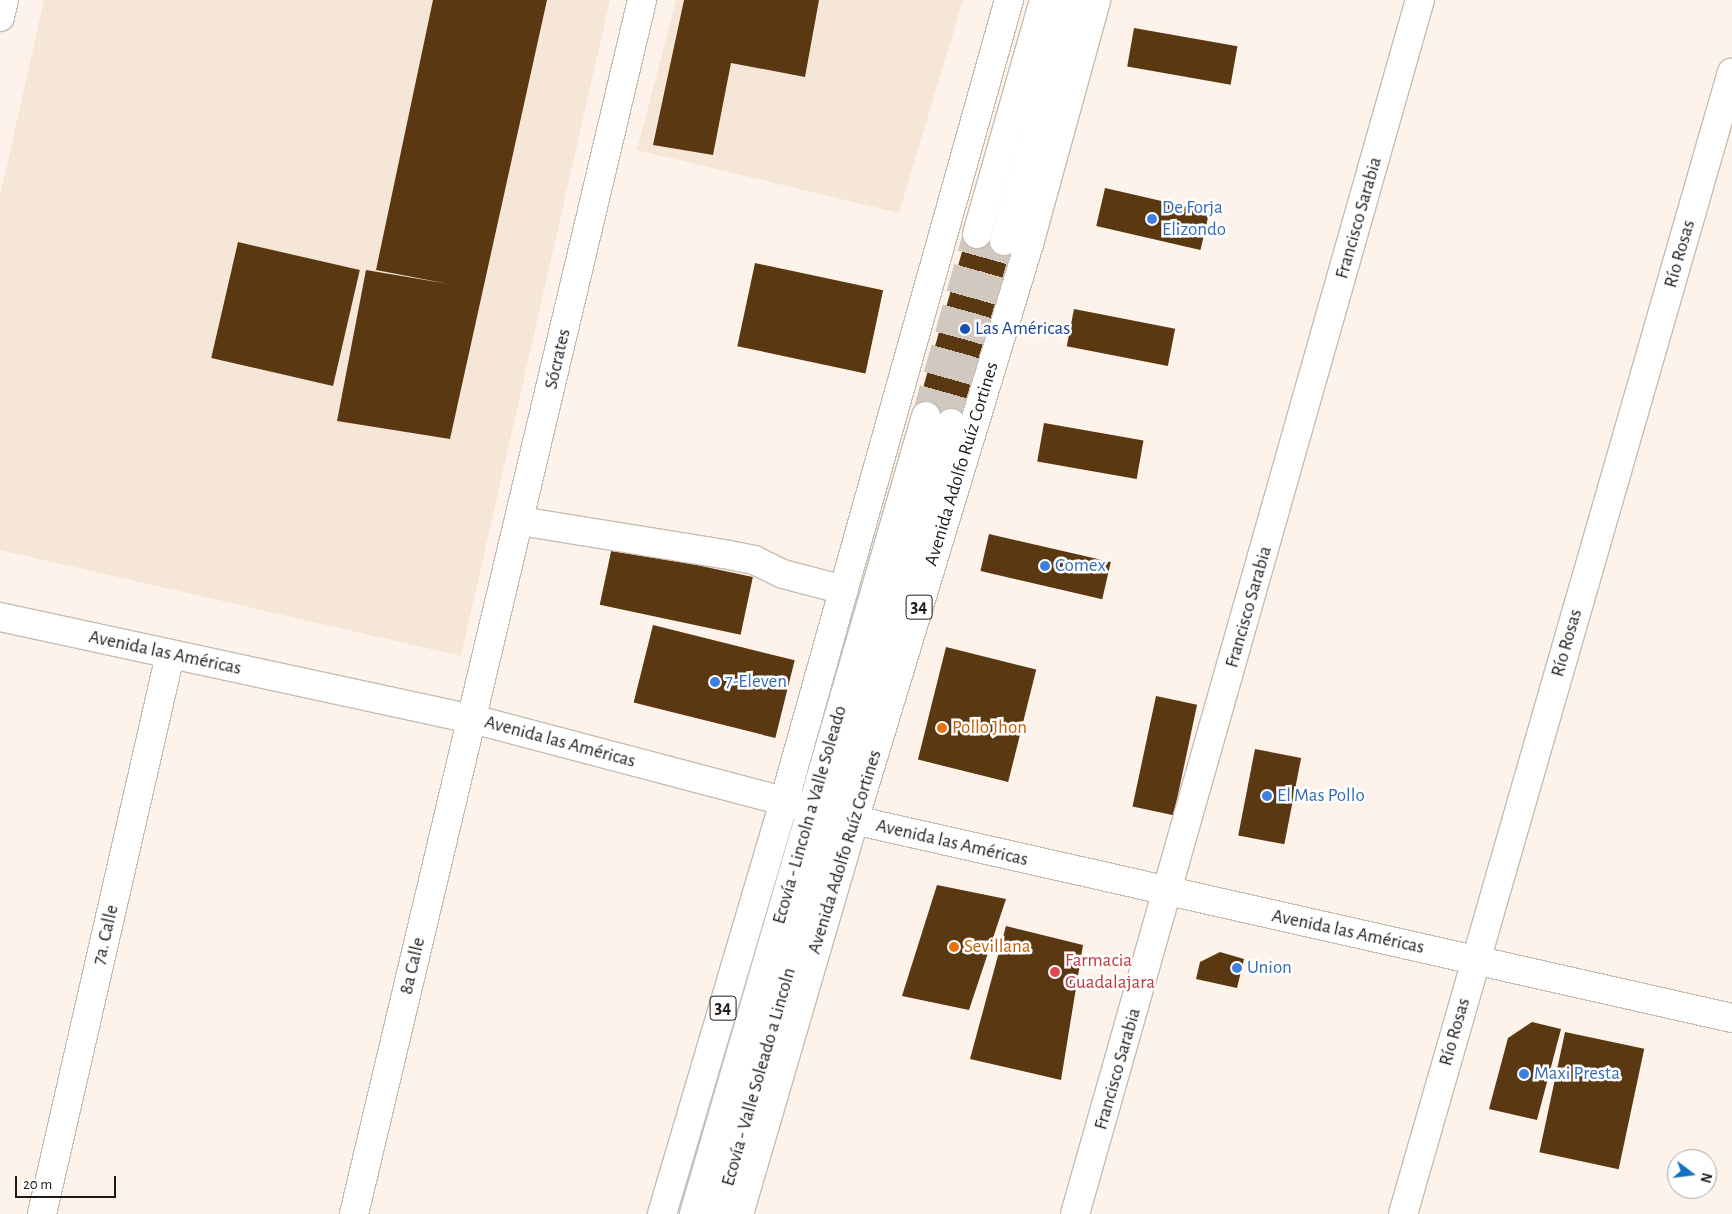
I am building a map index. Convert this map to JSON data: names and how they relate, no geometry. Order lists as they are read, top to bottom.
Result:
{
  "streets": {
    "street": [
      "Francisco Sarabia",
      "Río Rosas",
      "Sócrates",
      "Avenida Adolfo Ruíz Cortines",
      "34",
      "Avenida las Américas",
      "Ecovía - Lincoln a Valle Soleado",
      "7a. Calle",
      "8a Calle",
      "Ecovía - Valle Soleado a Lincoln"
    ]
  },
  "crossings": [
    ["Francisco Sarabia", "Avenida las Américas"],
    ["Río Rosas", "Avenida las Américas"],
    ["Sócrates", "Avenida las Américas"],
    ["Sócrates", "8a Calle"],
    ["Avenida Adolfo Ruíz Cortines", "Avenida las Américas"],
    ["Avenida Adolfo Ruíz Cortines", "Ecovía - Lincoln a Valle Soleado"],
    ["Avenida Adolfo Ruíz Cortines", "Ecovía - Valle Soleado a Lincoln"],
    ["34", "Avenida las Américas"],
    ["Avenida las Américas", "Ecovía - Lincoln a Valle Soleado"],
    ["Avenida las Américas", "7a. Calle"],
    ["Avenida las Américas", "8a Calle"],
    ["Avenida las Américas", "Ecovía - Valle Soleado a Lincoln"],
    ["Ecovía - Lincoln a Valle Soleado", "Ecovía - Valle Soleado a Lincoln"]
  ],
  "places": [
    "De Forja Elizondo",
    "Las Américas",
    "Comex",
    "7-Eleven",
    "Pollo Jhon",
    "El Mas Pollo",
    "Sevillana",
    "Union",
    "Farmacia Guadalajara",
    "Maxi Presta"
  ],
  "scale_bar": "20 m",
  "north": "right"
}
